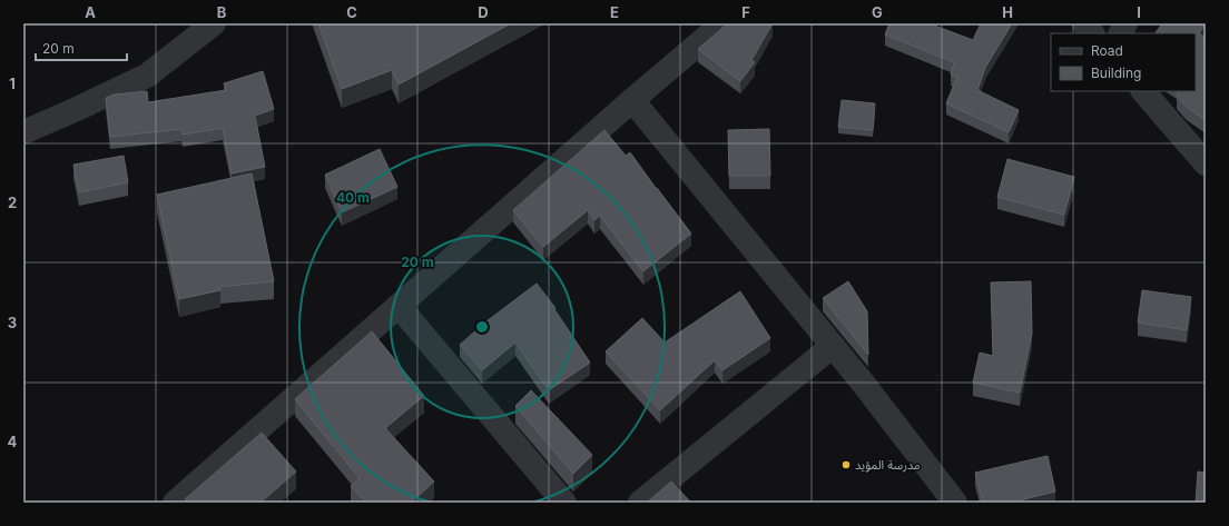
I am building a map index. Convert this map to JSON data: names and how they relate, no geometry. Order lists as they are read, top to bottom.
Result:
{
  "places": ["مدرسة المؤيد"],
  "legend": ["Road", "Building"],
  "scale_bar": "20 m",
  "grid": {
    "columns": [
      "A",
      "B",
      "C",
      "D",
      "E",
      "F",
      "G",
      "H",
      "I"
    ],
    "rows": [
      "1",
      "2",
      "3",
      "4"
    ]
  },
  "rings": ["40 m", "20 m"]
}
